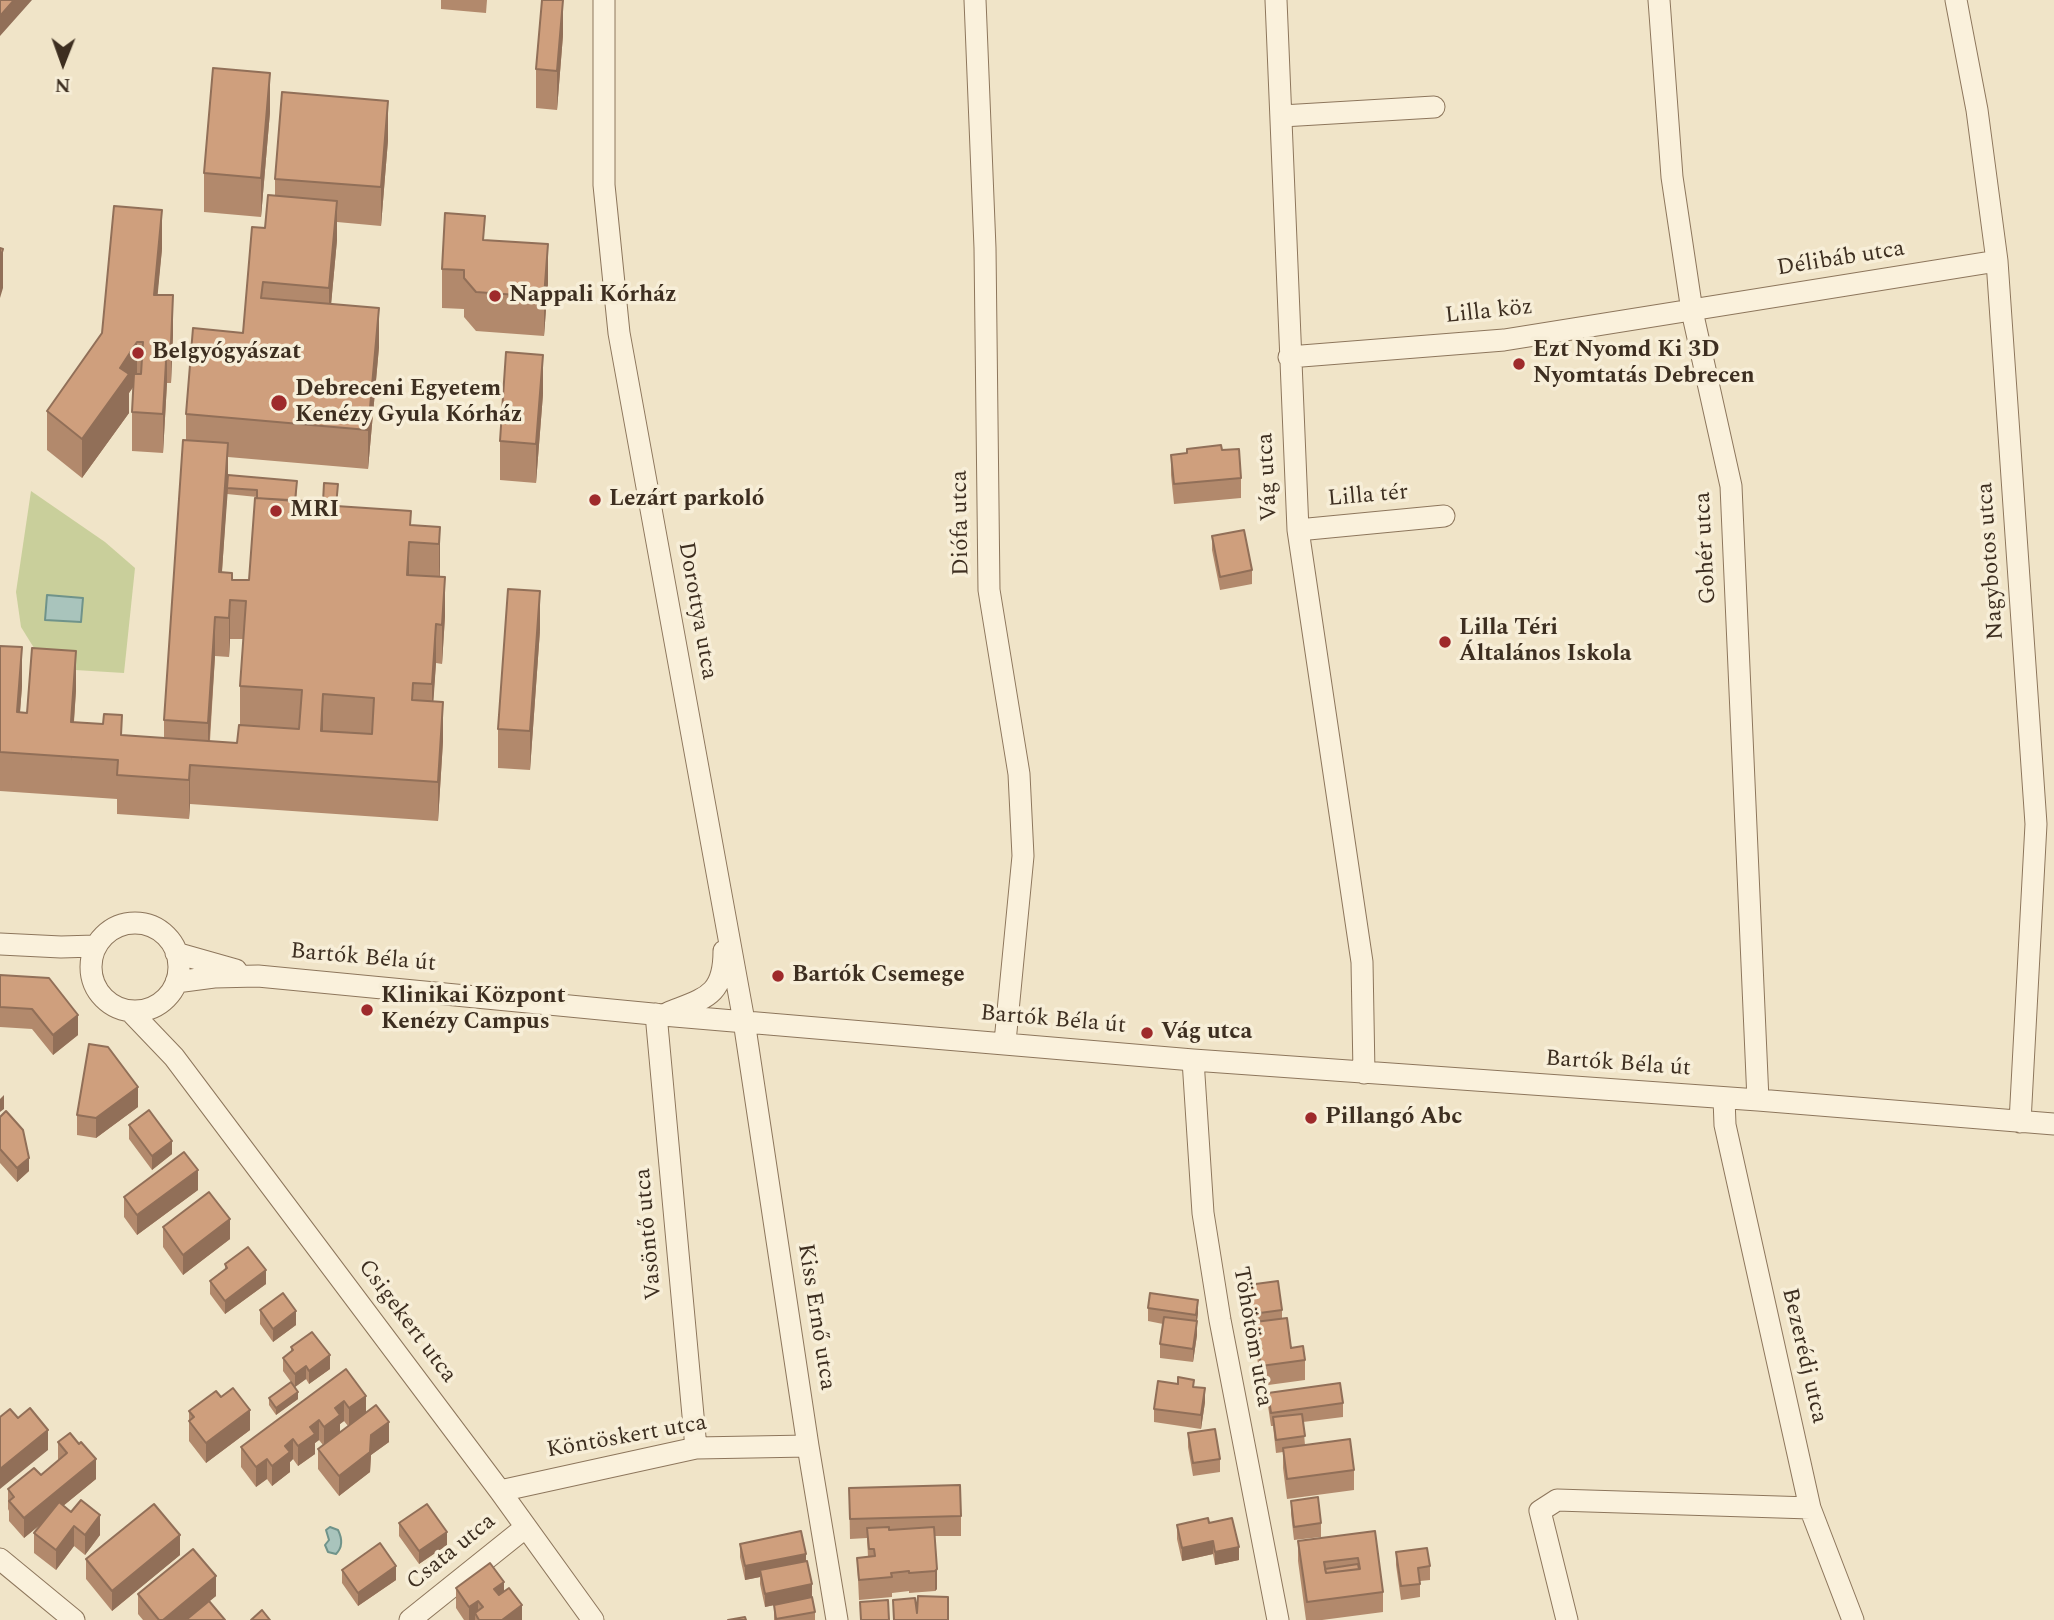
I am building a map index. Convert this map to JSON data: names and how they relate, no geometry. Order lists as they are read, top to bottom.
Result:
{
  "streets": {
    "street": [
      "Délibáb utca",
      "Lilla köz",
      "Vág utca",
      "Lilla tér",
      "Diófa utca",
      "Gohér utca",
      "Nagybotos utca",
      "Dorottya utca",
      "Bartók Béla út",
      "Vasöntő utca",
      "Kiss Ernő utca",
      "Csigekert utca",
      "Töhötöm utca",
      "Bezerédj utca",
      "Köntöskert utca",
      "Csata utca"
    ]
  },
  "crossings": [
    ["Délibáb utca", "Lilla köz"],
    ["Délibáb utca", "Gohér utca"],
    ["Délibáb utca", "Nagybotos utca"],
    ["Lilla köz", "Vág utca"],
    ["Lilla köz", "Gohér utca"],
    ["Vág utca", "Lilla tér"],
    ["Vág utca", "Bartók Béla út"],
    ["Diófa utca", "Bartók Béla út"],
    ["Gohér utca", "Bartók Béla út"],
    ["Nagybotos utca", "Bartók Béla út"],
    ["Dorottya utca", "Bartók Béla út"],
    ["Dorottya utca", "Kiss Ernő utca"],
    ["Bartók Béla út", "Vasöntő utca"],
    ["Bartók Béla út", "Kiss Ernő utca"],
    ["Bartók Béla út", "Töhötöm utca"],
    ["Bartók Béla út", "Bezerédj utca"],
    ["Vasöntő utca", "Köntöskert utca"],
    ["Kiss Ernő utca", "Köntöskert utca"],
    ["Csigekert utca", "Köntöskert utca"],
    ["Csigekert utca", "Csata utca"]
  ],
  "places": [
    "Nappali Kórház",
    "Belgyógyászat",
    "Ezt Nyomd Ki 3D Nyomtatás Debrecen",
    "Debreceni Egyetem Kenézy Gyula Kórház",
    "Lezárt parkoló",
    "MRI",
    "Lilla Téri Általános Iskola",
    "Bartók Csemege",
    "Klinikai Központ Kenézy Campus",
    "Vág utca",
    "Pillangó Abc"
  ],
  "north": "bottom"
}
